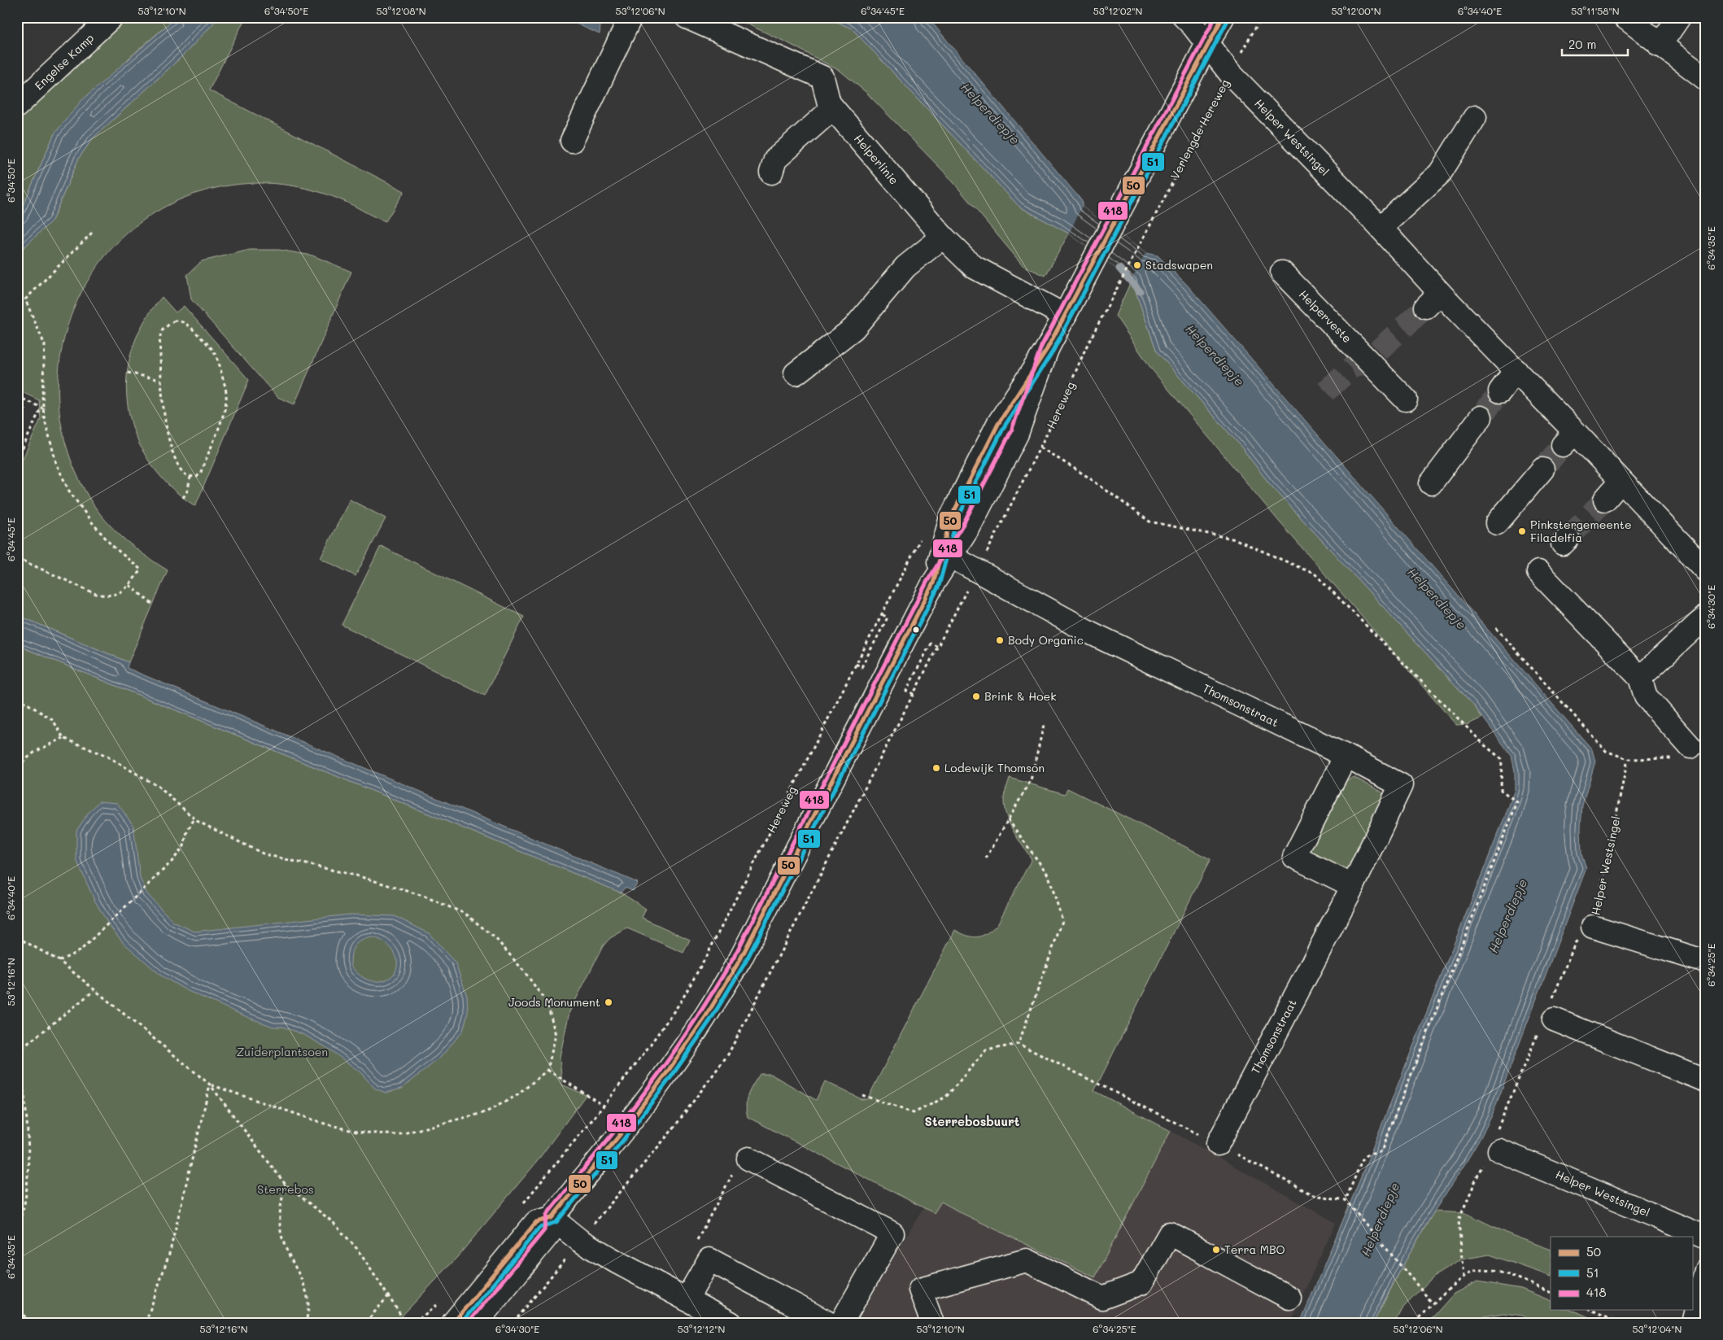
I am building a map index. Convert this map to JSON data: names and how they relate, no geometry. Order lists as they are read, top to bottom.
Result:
{
  "streets": {
    "street": [
      "Engelse Kamp",
      "Helper Westsingel",
      "Helperlinie",
      "Helperveste",
      "Thomsonstraat"
    ],
    "path": ["Verlengde Hereweg", "Hereweg"]
  },
  "crossings": [
    ["Verlengde Hereweg", "Helper Westsingel"],
    ["Verlengde Hereweg", "Hereweg"]
  ],
  "districts": ["Sterrebosbuurt"],
  "water": ["Helperdiepje"],
  "parks": ["Zuiderplantsoen", "Sterrebos"],
  "places": [
    "Stadswapen",
    "Pinkstergemeente Filadelfia",
    "Body Organic",
    "Brink & Hoek",
    "Lodewijk Thomson",
    "Joods Monument",
    "Terra MBO"
  ],
  "lines": ["transit line 50", "transit line 418", "transit line 51"],
  "legend": ["50", "51", "418"],
  "scale_bar": "20 m",
  "coordinates": [
    "53°12'10\"N",
    "6°34'50\"E",
    "53°12'08\"N",
    "53°12'06\"N",
    "6°34'45\"E",
    "53°12'02\"N",
    "53°12'00\"N",
    "6°34'40\"E",
    "53°11'58\"N",
    "6°34'35\"E",
    "6°34'30\"E",
    "6°34'25\"E",
    "53°12'16\"N",
    "53°12'12\"N",
    "53°12'04\"N"
  ]
}
